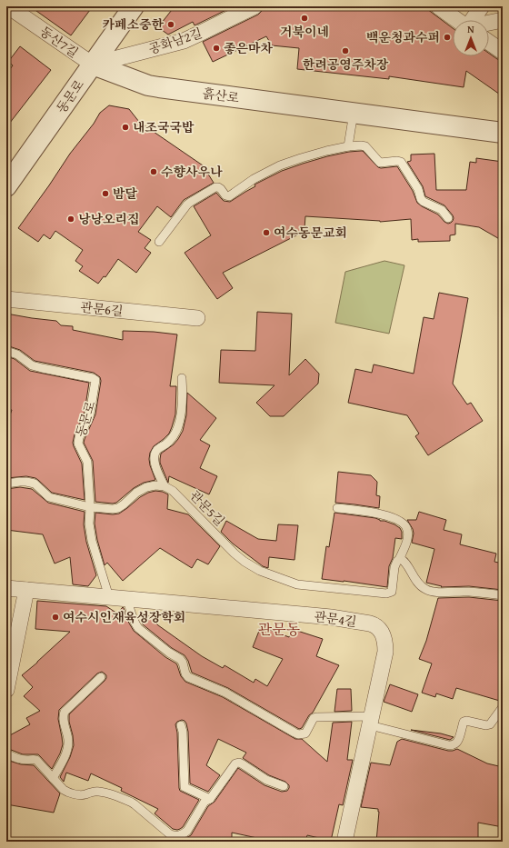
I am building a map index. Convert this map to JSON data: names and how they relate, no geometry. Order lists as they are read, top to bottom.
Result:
{
  "streets": {
    "street": [
      "공화남2길",
      "동산7길",
      "흙산로",
      "동문로",
      "관문6길",
      "관문4길"
    ],
    "lane": ["관문5길"]
  },
  "crossings": [
    ["공화남2길", "동산7길"],
    ["공화남2길", "흙산로"],
    ["공화남2길", "동문로"],
    ["동산7길", "흙산로"],
    ["동산7길", "동문로"],
    ["흙산로", "동문로"]
  ],
  "districts": ["관문동"],
  "places": [
    "거북이네",
    "카페소중한",
    "백운청과수퍼",
    "좋은마차",
    "한려공영주차장",
    "내조국국밥",
    "수향사우나",
    "밤달",
    "낭낭오리집",
    "여수동문교회",
    "여수시인재육성장학회"
  ],
  "north": "top"
}
